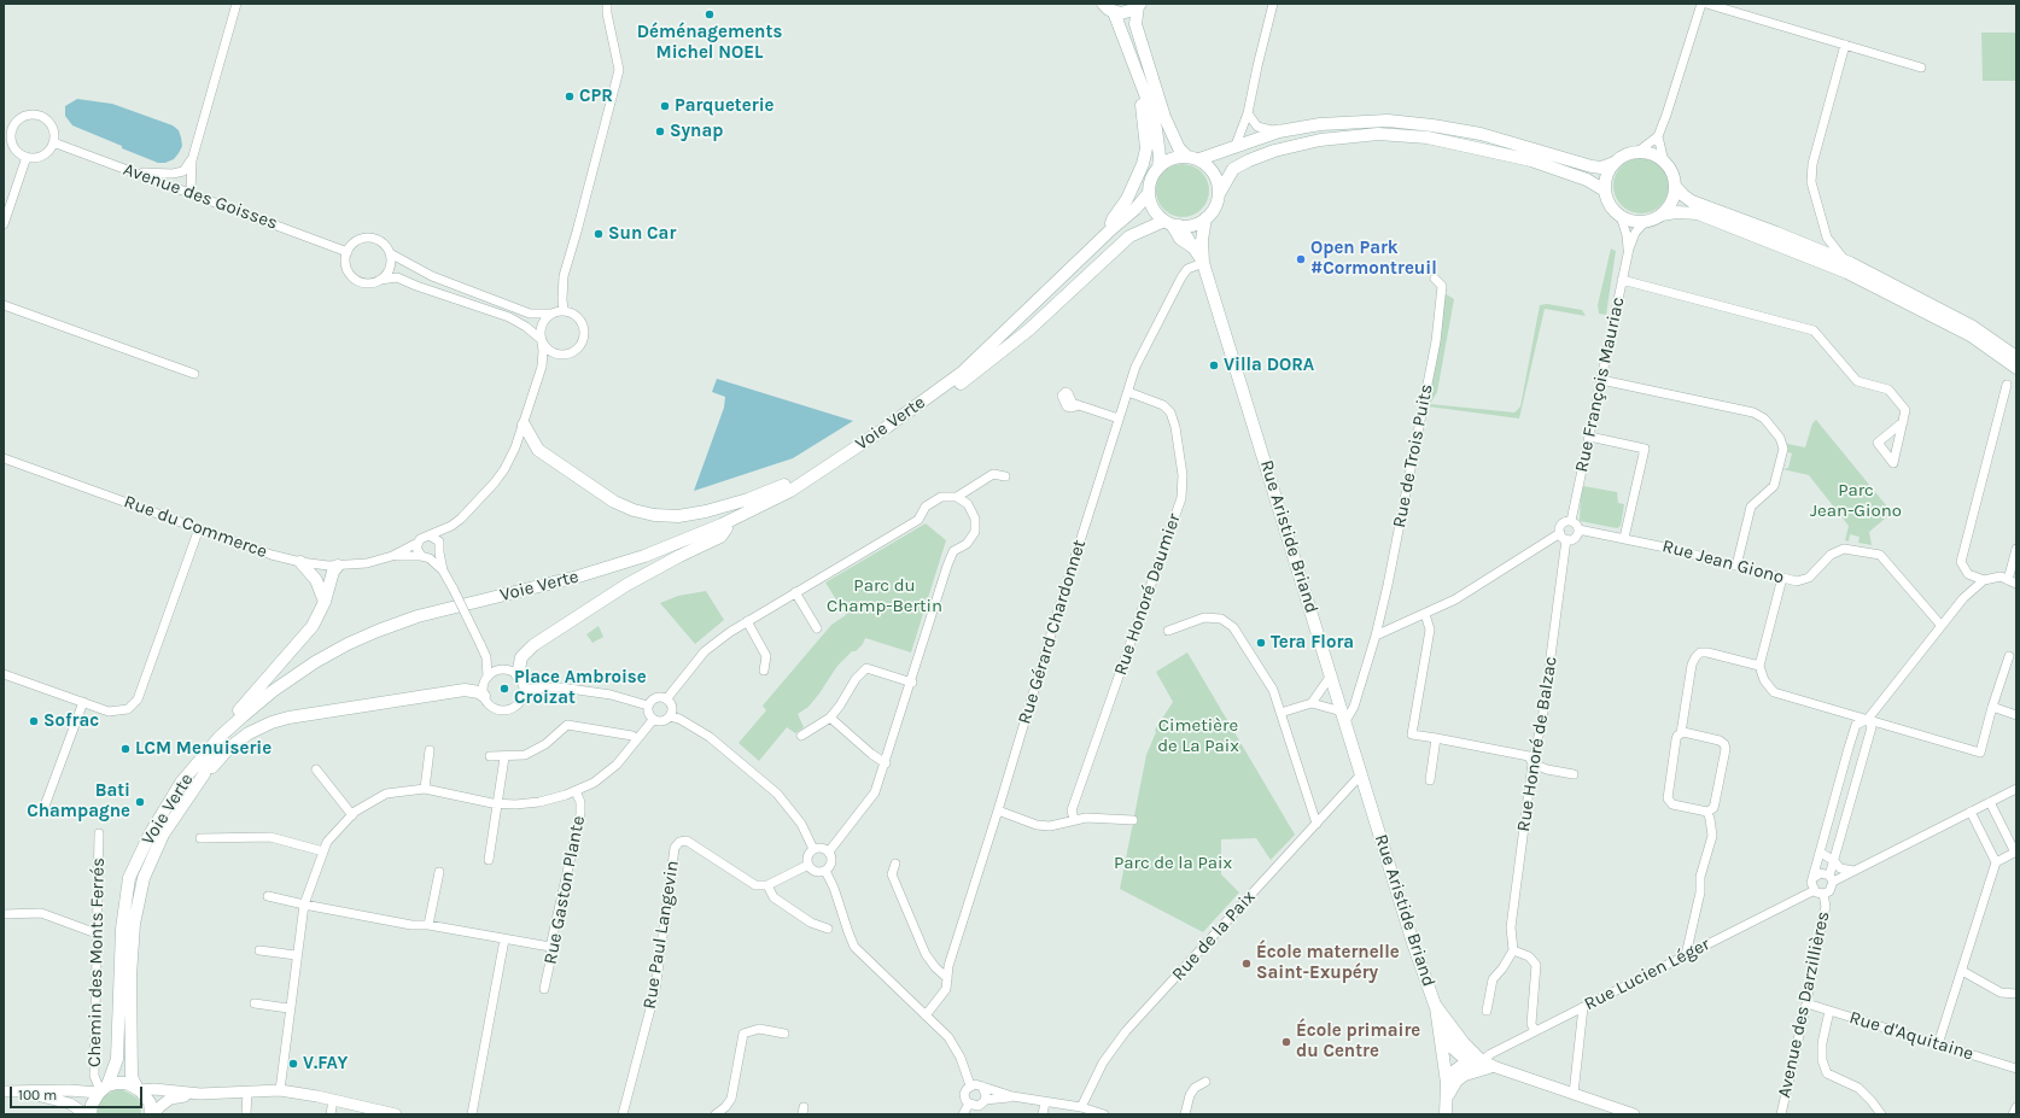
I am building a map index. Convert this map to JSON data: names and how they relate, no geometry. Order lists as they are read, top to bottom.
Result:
{
  "streets": {
    "main road": ["Voie Verte", "Rue Aristide Briand"],
    "street": [
      "Avenue des Goisses",
      "Rue François Mauriac",
      "Rue de Trois Puits",
      "Rue du Commerce",
      "Rue Jean Giono",
      "Rue Honoré Daumier",
      "Rue Gérard Chardonnet",
      "Rue Honoré de Balzac",
      "Rue Gaston Plante",
      "Rue Paul Langevin",
      "Rue de la Paix",
      "Chemin des Monts Ferrés",
      "Rue Lucien Léger",
      "Avenue des Darzillières",
      "Rue d'Aquitaine"
    ]
  },
  "crossings": [
    ["Rue François Mauriac", "Rue Jean Giono"],
    ["Rue François Mauriac", "Rue Honoré de Balzac"],
    ["Voie Verte", "Rue Aristide Briand"],
    ["Voie Verte", "Chemin des Monts Ferrés"],
    ["Rue Aristide Briand", "Rue Gérard Chardonnet"],
    ["Rue Aristide Briand", "Rue de la Paix"],
    ["Rue Jean Giono", "Rue Honoré de Balzac"],
    ["Rue Honoré Daumier", "Rue Gérard Chardonnet"],
    ["Rue Lucien Léger", "Avenue des Darzillières"],
    ["Avenue des Darzillières", "Rue d'Aquitaine"]
  ],
  "parks": [
    "Parc Jean-Giono",
    "Parc du Champ-Bertin",
    "Cimetière de La Paix",
    "Parc de la Paix"
  ],
  "places": [
    "Déménagements Michel NOEL",
    "CPR",
    "Parqueterie",
    "Synap",
    "Sun Car",
    "Open Park #Cormontreuil",
    "Villa DORA",
    "Tera Flora",
    "Place Ambroise Croizat",
    "Sofrac",
    "LCM Menuiserie",
    "Bati Champagne",
    "École maternelle Saint-Exupéry",
    "École primaire du Centre",
    "V.FAY"
  ],
  "scale_bar": "100 m"
}
